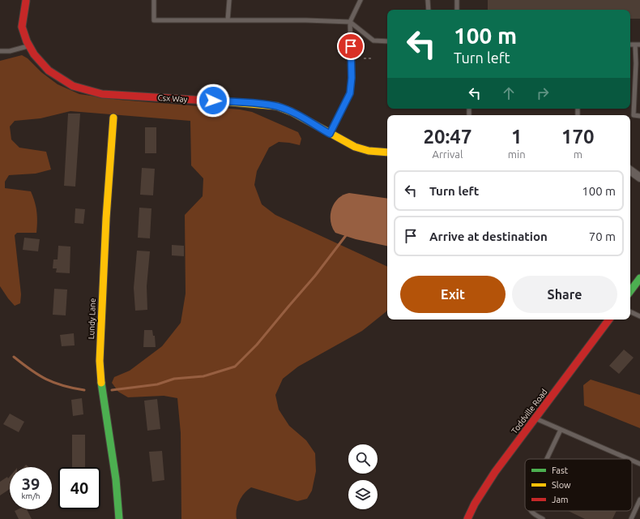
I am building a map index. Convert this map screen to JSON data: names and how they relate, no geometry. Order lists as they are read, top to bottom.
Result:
{
  "streets": {
    "street": ["Csx Way", "Lundy Lane", "Toddville Road"]
  },
  "legend": ["Fast", "Slow", "Jam"],
  "page": {
    "turn": ["100 m", "Turn left"],
    "eta": [
      "20:47",
      "Arrival",
      "1",
      "min",
      "170",
      "m"
    ],
    "list": [
      {
        "name": "Turn left",
        "value": "100 m"
      },
      {
        "name": "Arrive at destination",
        "value": "70 m"
      }
    ],
    "buttons": ["Exit", "Share"],
    "speed": "39 km/h",
    "limit": "40"
  }
}
